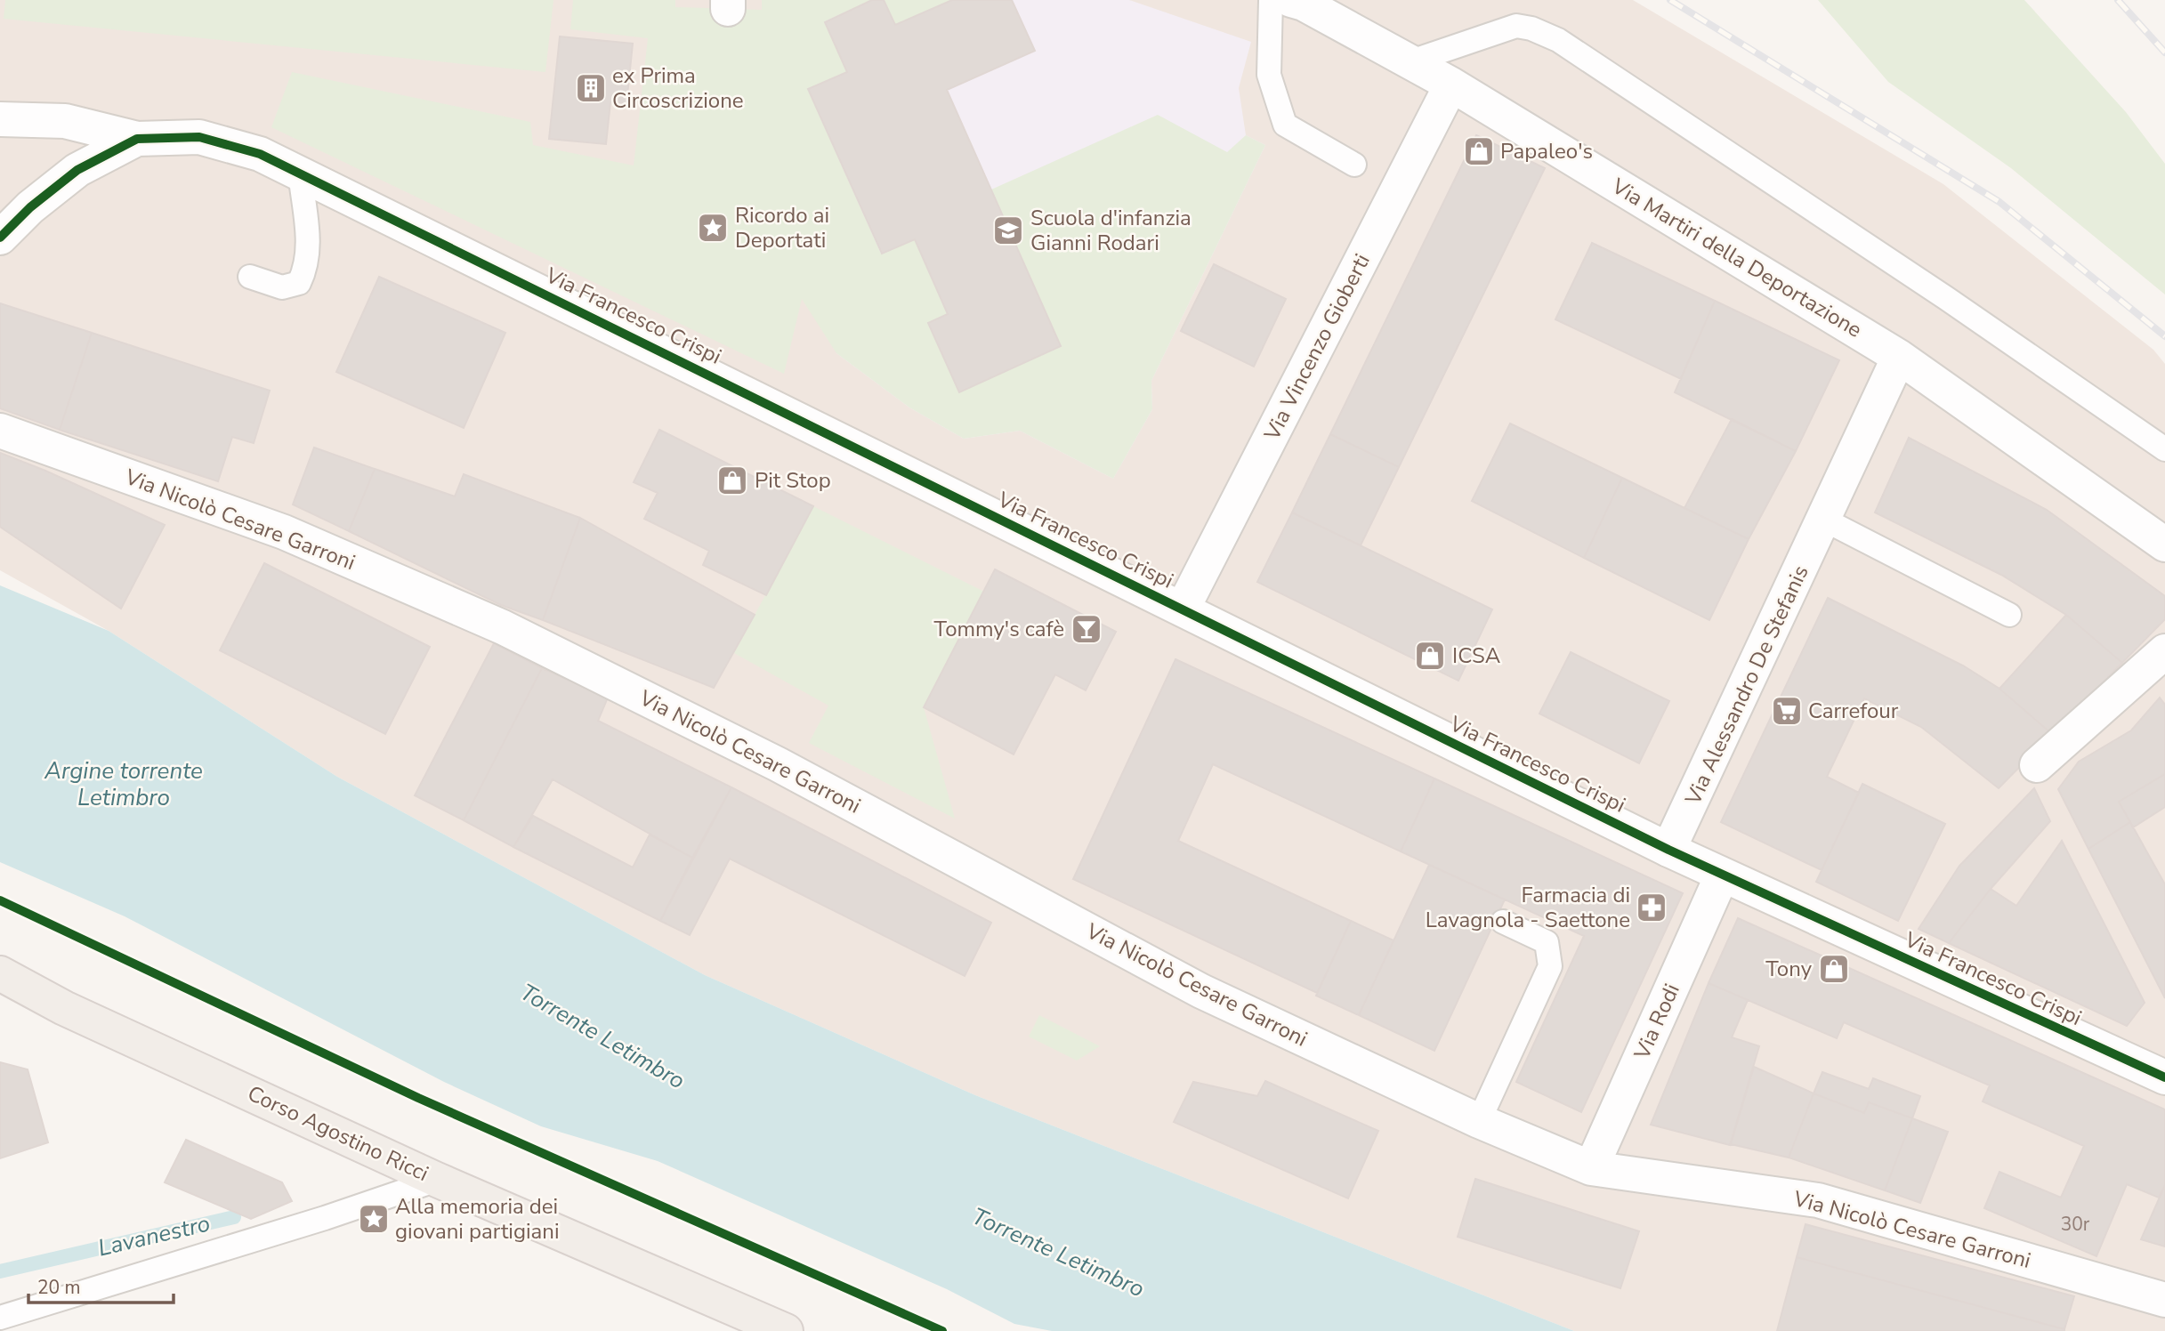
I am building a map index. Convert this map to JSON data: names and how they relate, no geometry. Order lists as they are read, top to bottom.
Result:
{
  "streets": {
    "main road": ["Corso Agostino Ricci"],
    "street": [
      "Via Martiri della Deportazione",
      "Via Francesco Crispi",
      "Via Vincenzo Gioberti",
      "Via Nicolò Cesare Garroni",
      "Via Alessandro De Stefanis",
      "Via Rodi"
    ]
  },
  "crossings": [
    ["Via Martiri della Deportazione", "Via Vincenzo Gioberti"],
    ["Via Martiri della Deportazione", "Via Alessandro De Stefanis"],
    ["Via Francesco Crispi", "Via Vincenzo Gioberti"],
    ["Via Francesco Crispi", "Via Alessandro De Stefanis"],
    ["Via Francesco Crispi", "Via Rodi"],
    ["Via Nicolò Cesare Garroni", "Via Rodi"]
  ],
  "water": ["Argine torrente Letimbro", "Torrente Letimbro", "Lavanestro"],
  "places": {
    "building": ["ex Prima Circoscrizione"],
    "shop": [
      "Papaleo's",
      "Pit Stop",
      "ICSA",
      "Tony"
    ],
    "place": ["Ricordo ai Deportati", "Alla memoria dei giovani partigiani"],
    "school or university": ["Scuola d'infanzia Gianni Rodari"],
    "bar": ["Tommy's cafè"],
    "supermarket": ["Carrefour"],
    "pharmacy": ["Farmacia di Lavagnola - Saettone"]
  },
  "house_numbers": ["30r"],
  "scale_bar": "20 m"
}
